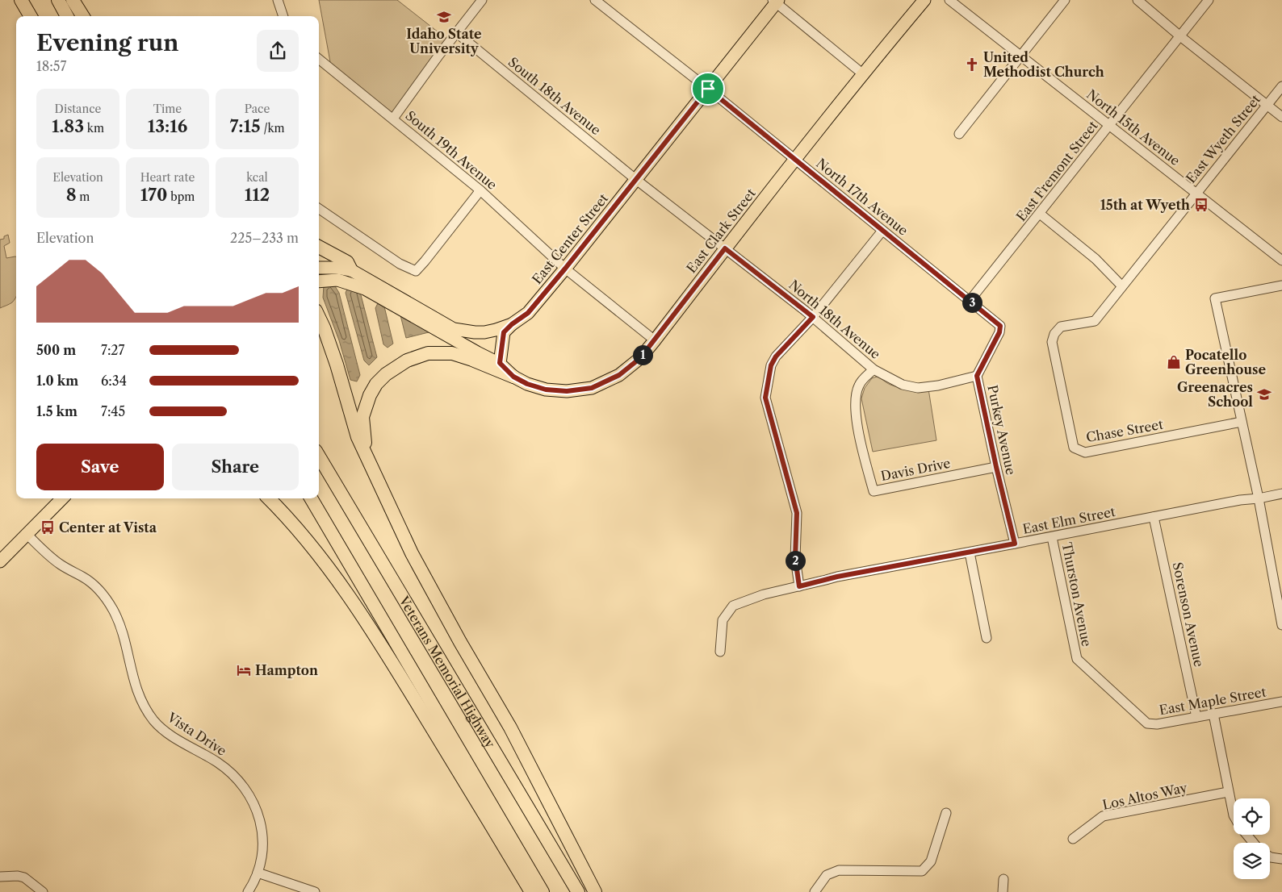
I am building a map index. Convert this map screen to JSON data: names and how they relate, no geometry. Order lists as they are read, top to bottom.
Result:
{
  "streets": {
    "highway": ["Veterans Memorial Highway"],
    "main road": ["East Clark Street", "East Center Street"],
    "street": [
      "South 18th Avenue",
      "North 15th Avenue",
      "East Wyeth Street",
      "South 19th Avenue",
      "East Fremont Street",
      "North 17th Avenue",
      "North 18th Avenue",
      "Purkey Avenue",
      "Chase Street",
      "Davis Drive",
      "East Elm Street",
      "Thurston Avenue",
      "Sorenson Avenue",
      "East Maple Street",
      "Vista Drive",
      "Los Altos Way"
    ]
  },
  "crossings": [
    ["South 18th Avenue", "East Center Street"],
    ["South 18th Avenue", "North 18th Avenue"],
    ["North 15th Avenue", "East Wyeth Street"],
    ["North 15th Avenue", "East Fremont Street"],
    ["East Wyeth Street", "Chase Street"],
    ["South 19th Avenue", "East Clark Street"],
    ["South 19th Avenue", "East Center Street"],
    ["East Fremont Street", "North 17th Avenue"],
    ["North 17th Avenue", "East Clark Street"],
    ["North 17th Avenue", "East Center Street"],
    ["North 17th Avenue", "Purkey Avenue"],
    ["East Clark Street", "North 18th Avenue"],
    ["East Center Street", "North 18th Avenue"],
    ["North 18th Avenue", "Purkey Avenue"],
    ["North 18th Avenue", "Davis Drive"],
    ["Purkey Avenue", "Davis Drive"],
    ["Purkey Avenue", "East Elm Street"],
    ["East Elm Street", "Thurston Avenue"],
    ["East Elm Street", "Sorenson Avenue"],
    ["Thurston Avenue", "East Maple Street"],
    ["Sorenson Avenue", "East Maple Street"]
  ],
  "places": {
    "school or university": ["Idaho State University", "Greenacres School"],
    "church": ["United Methodist Church"],
    "bus stop": ["15th at Wyeth", "Center at Vista"],
    "shop": ["Pocatello Greenhouse"],
    "hotel": ["Hampton"]
  },
  "page": {
    "heading": ["Evening run", "18:57"],
    "stats": [
      ["Distance", "1.83 km"],
      ["Time", "13:16"],
      ["Pace", "7:15 /km"],
      ["Elevation", "8 m"],
      ["Heart rate", "170 bpm"],
      ["kcal", "112"]
    ],
    "chart": ["Elevation", "225–233 m"],
    "pins": ["3", "1", "2"],
    "list": [
      {
        "name": "500 m",
        "note": "7:27"
      },
      {
        "name": "1.0 km",
        "note": "6:34"
      },
      {
        "name": "1.5 km",
        "note": "7:45"
      }
    ],
    "buttons": ["Save", "Share"]
  }
}
